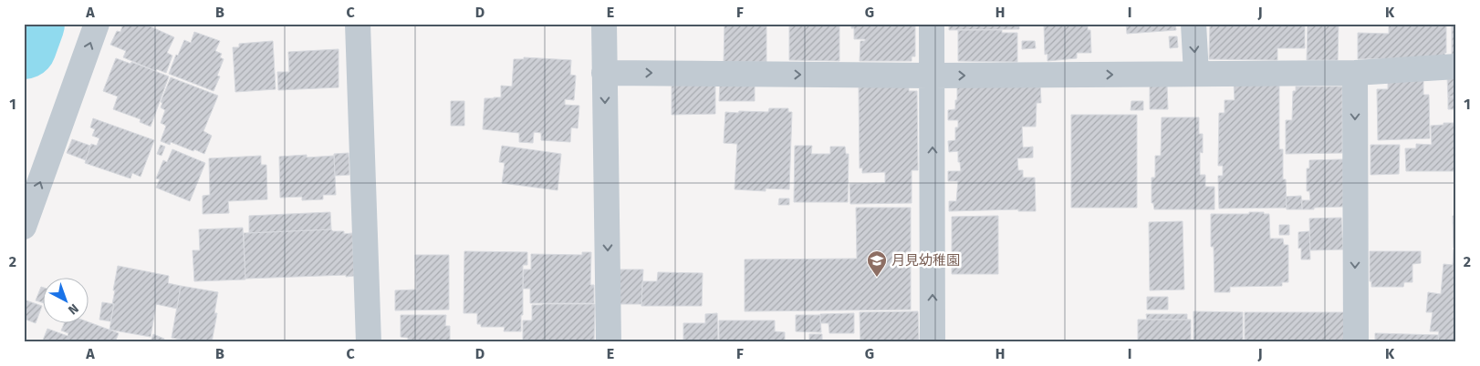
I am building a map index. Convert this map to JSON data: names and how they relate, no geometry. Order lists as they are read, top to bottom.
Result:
{
  "places": {
    "school or university": ["月見幼稚園"]
  },
  "north": "bottom right",
  "grid": {
    "columns": [
      "A",
      "B",
      "C",
      "D",
      "E",
      "F",
      "G",
      "H",
      "I",
      "J",
      "K"
    ],
    "rows": ["1", "2"]
  }
}
